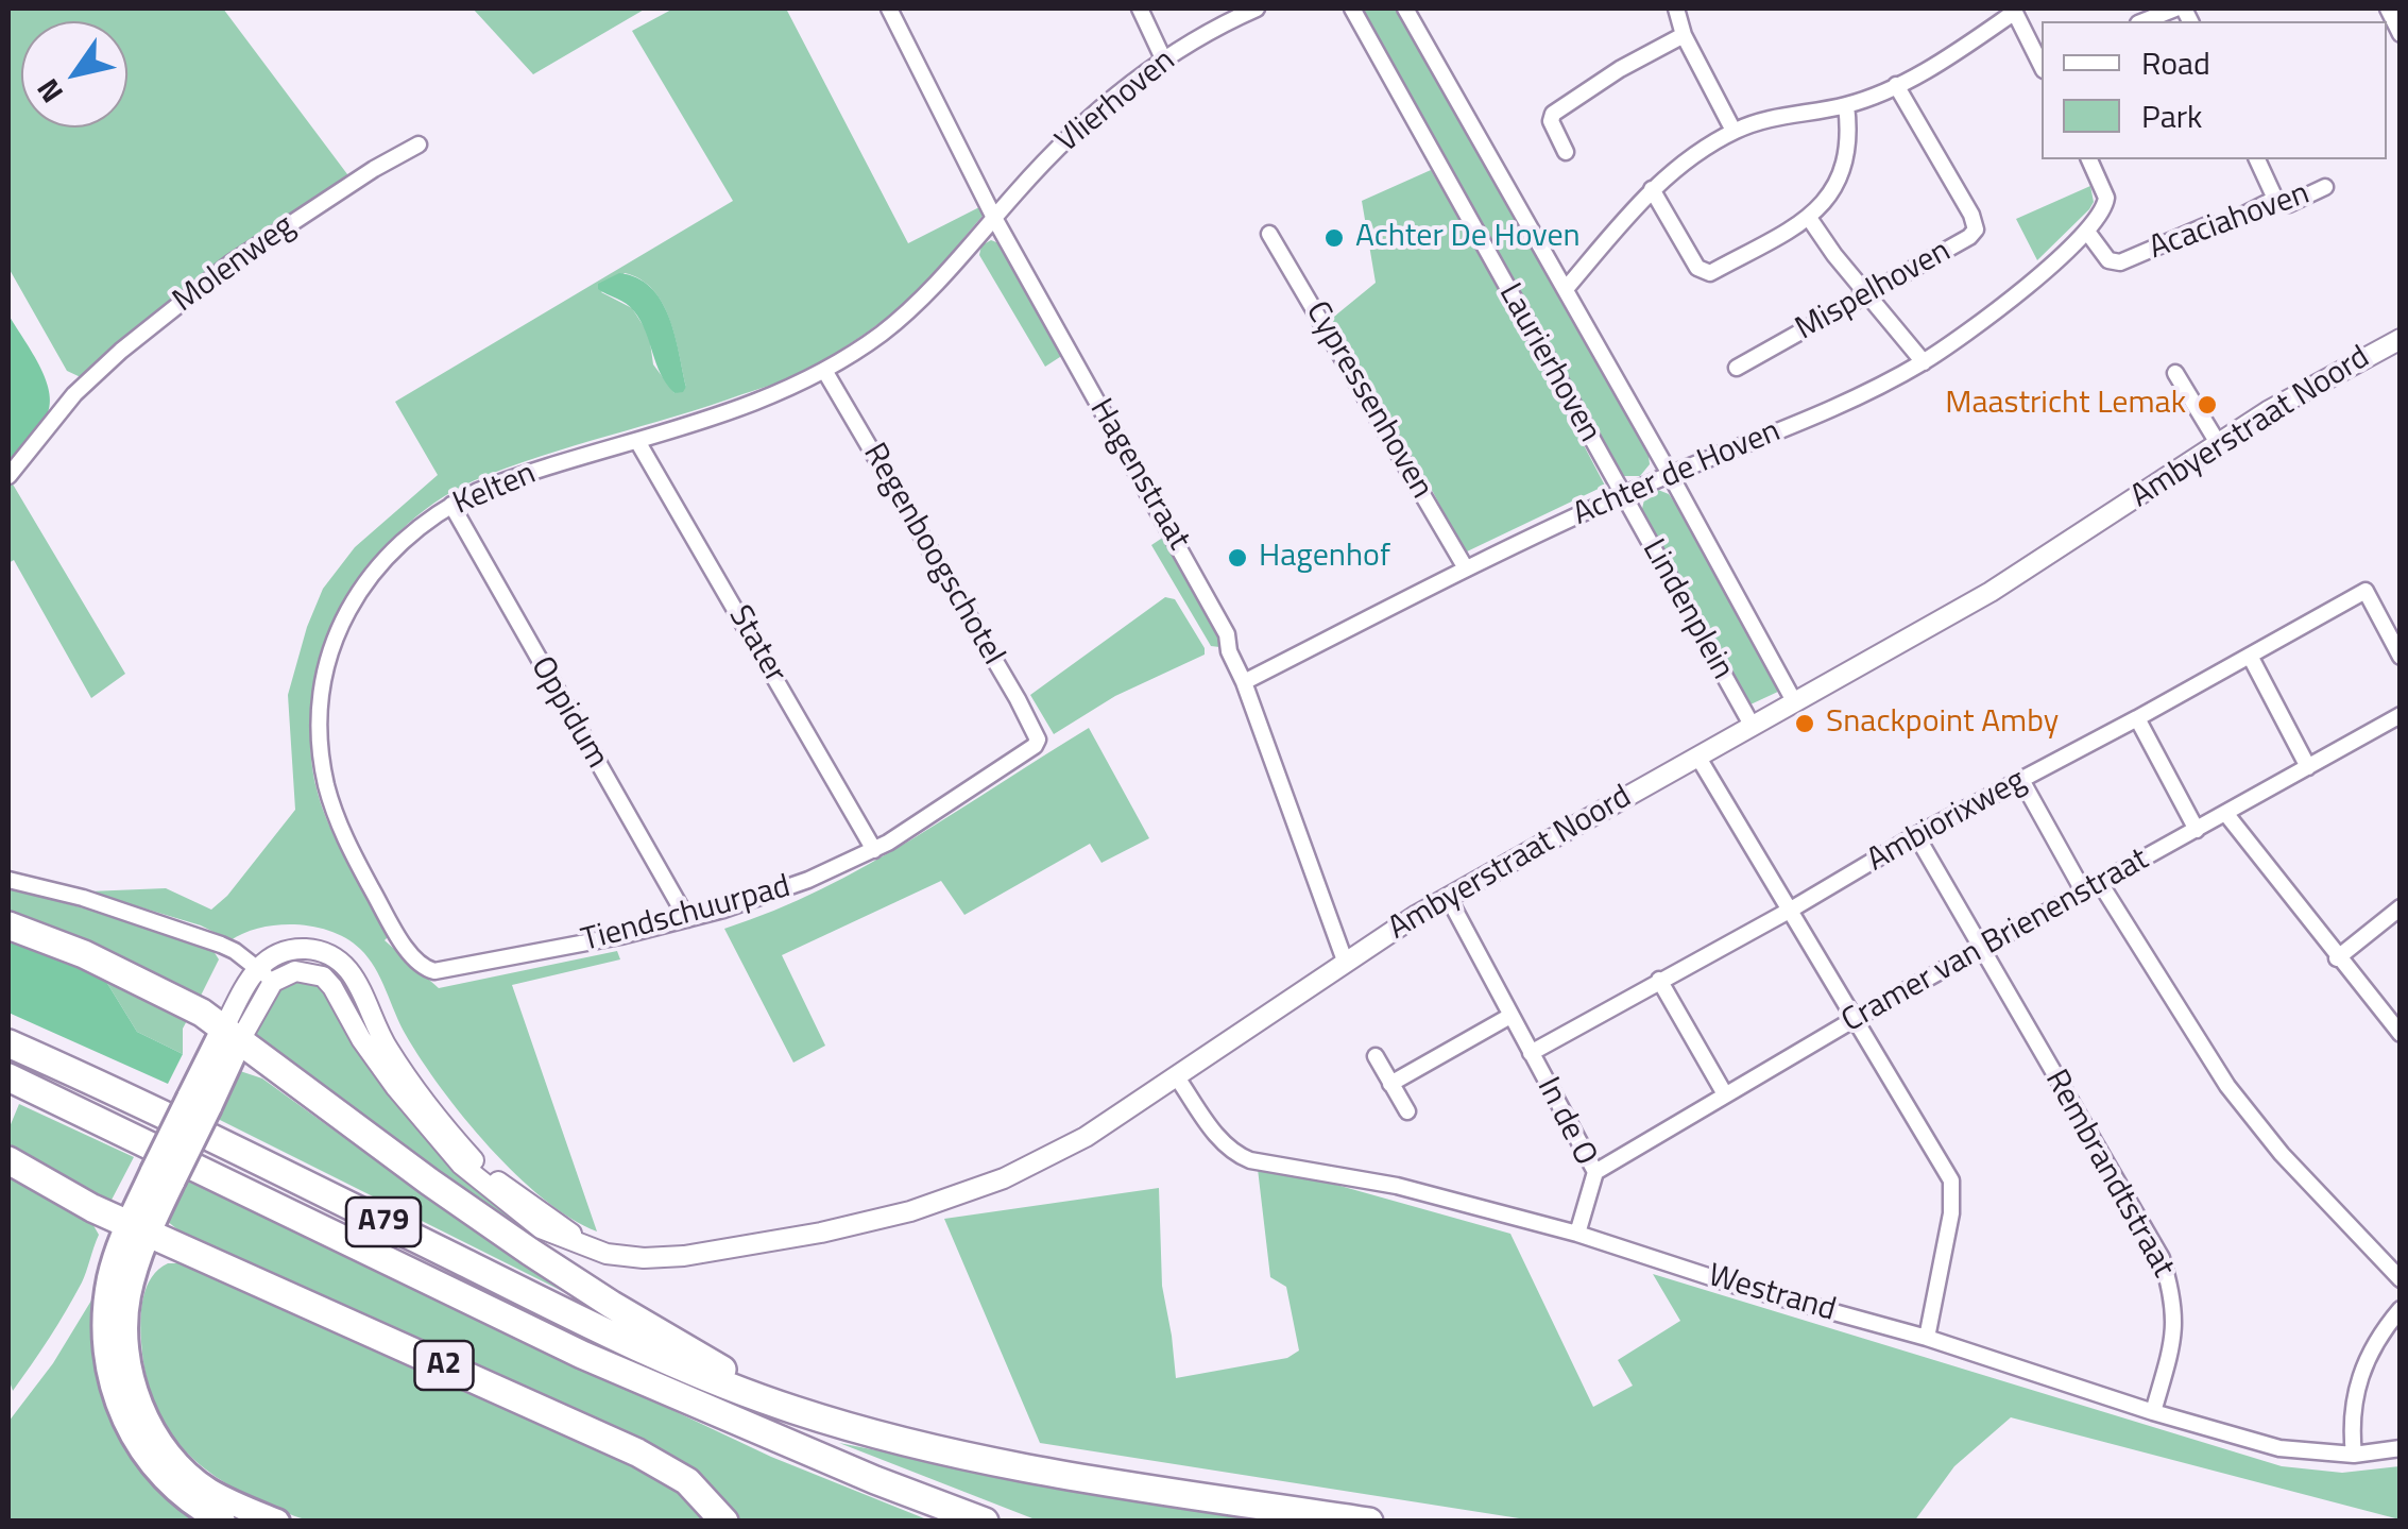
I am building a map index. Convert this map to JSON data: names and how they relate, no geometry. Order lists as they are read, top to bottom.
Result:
{
  "streets": {
    "highway": ["A79", "A2"],
    "street": [
      "Vlierhoven",
      "Acaciahoven",
      "Molenweg",
      "Mispelhoven",
      "Laurierhoven",
      "Cypressenhoven",
      "Ambyerstraat Noord",
      "Achter de Hoven",
      "Hagenstraat",
      "Kelten",
      "Regenboogschotel",
      "Lindenplein",
      "Stater",
      "Oppidum",
      "Ambiorixweg",
      "Tiendschuurpad",
      "Cramer van Brienenstraat",
      "In de O",
      "Rembrandtstraat",
      "Westrand"
    ]
  },
  "crossings": [
    ["Vlierhoven", "Hagenstraat"],
    ["Vlierhoven", "Kelten"],
    ["Acaciahoven", "Achter de Hoven"],
    ["Laurierhoven", "Achter de Hoven"],
    ["Laurierhoven", "Lindenplein"],
    ["Cypressenhoven", "Achter de Hoven"],
    ["Ambyerstraat Noord", "Hagenstraat"],
    ["Ambyerstraat Noord", "Lindenplein"],
    ["Ambyerstraat Noord", "In de O"],
    ["Ambyerstraat Noord", "Westrand"],
    ["Achter de Hoven", "Hagenstraat"],
    ["Achter de Hoven", "Lindenplein"],
    ["Hagenstraat", "Kelten"],
    ["Kelten", "Regenboogschotel"],
    ["Kelten", "Stater"],
    ["Kelten", "Oppidum"],
    ["Kelten", "Tiendschuurpad"],
    ["Regenboogschotel", "Tiendschuurpad"],
    ["Stater", "Tiendschuurpad"],
    ["Oppidum", "Tiendschuurpad"],
    ["Ambiorixweg", "In de O"],
    ["Ambiorixweg", "Rembrandtstraat"],
    ["Cramer van Brienenstraat", "In de O"],
    ["Cramer van Brienenstraat", "Rembrandtstraat"],
    ["In de O", "Westrand"],
    ["Rembrandtstraat", "Westrand"]
  ],
  "places": [
    "Achter De Hoven",
    "Maastricht Lemak",
    "Hagenhof",
    "Snackpoint Amby"
  ],
  "legend": ["Road", "Park"],
  "north": "bottom left"
}
